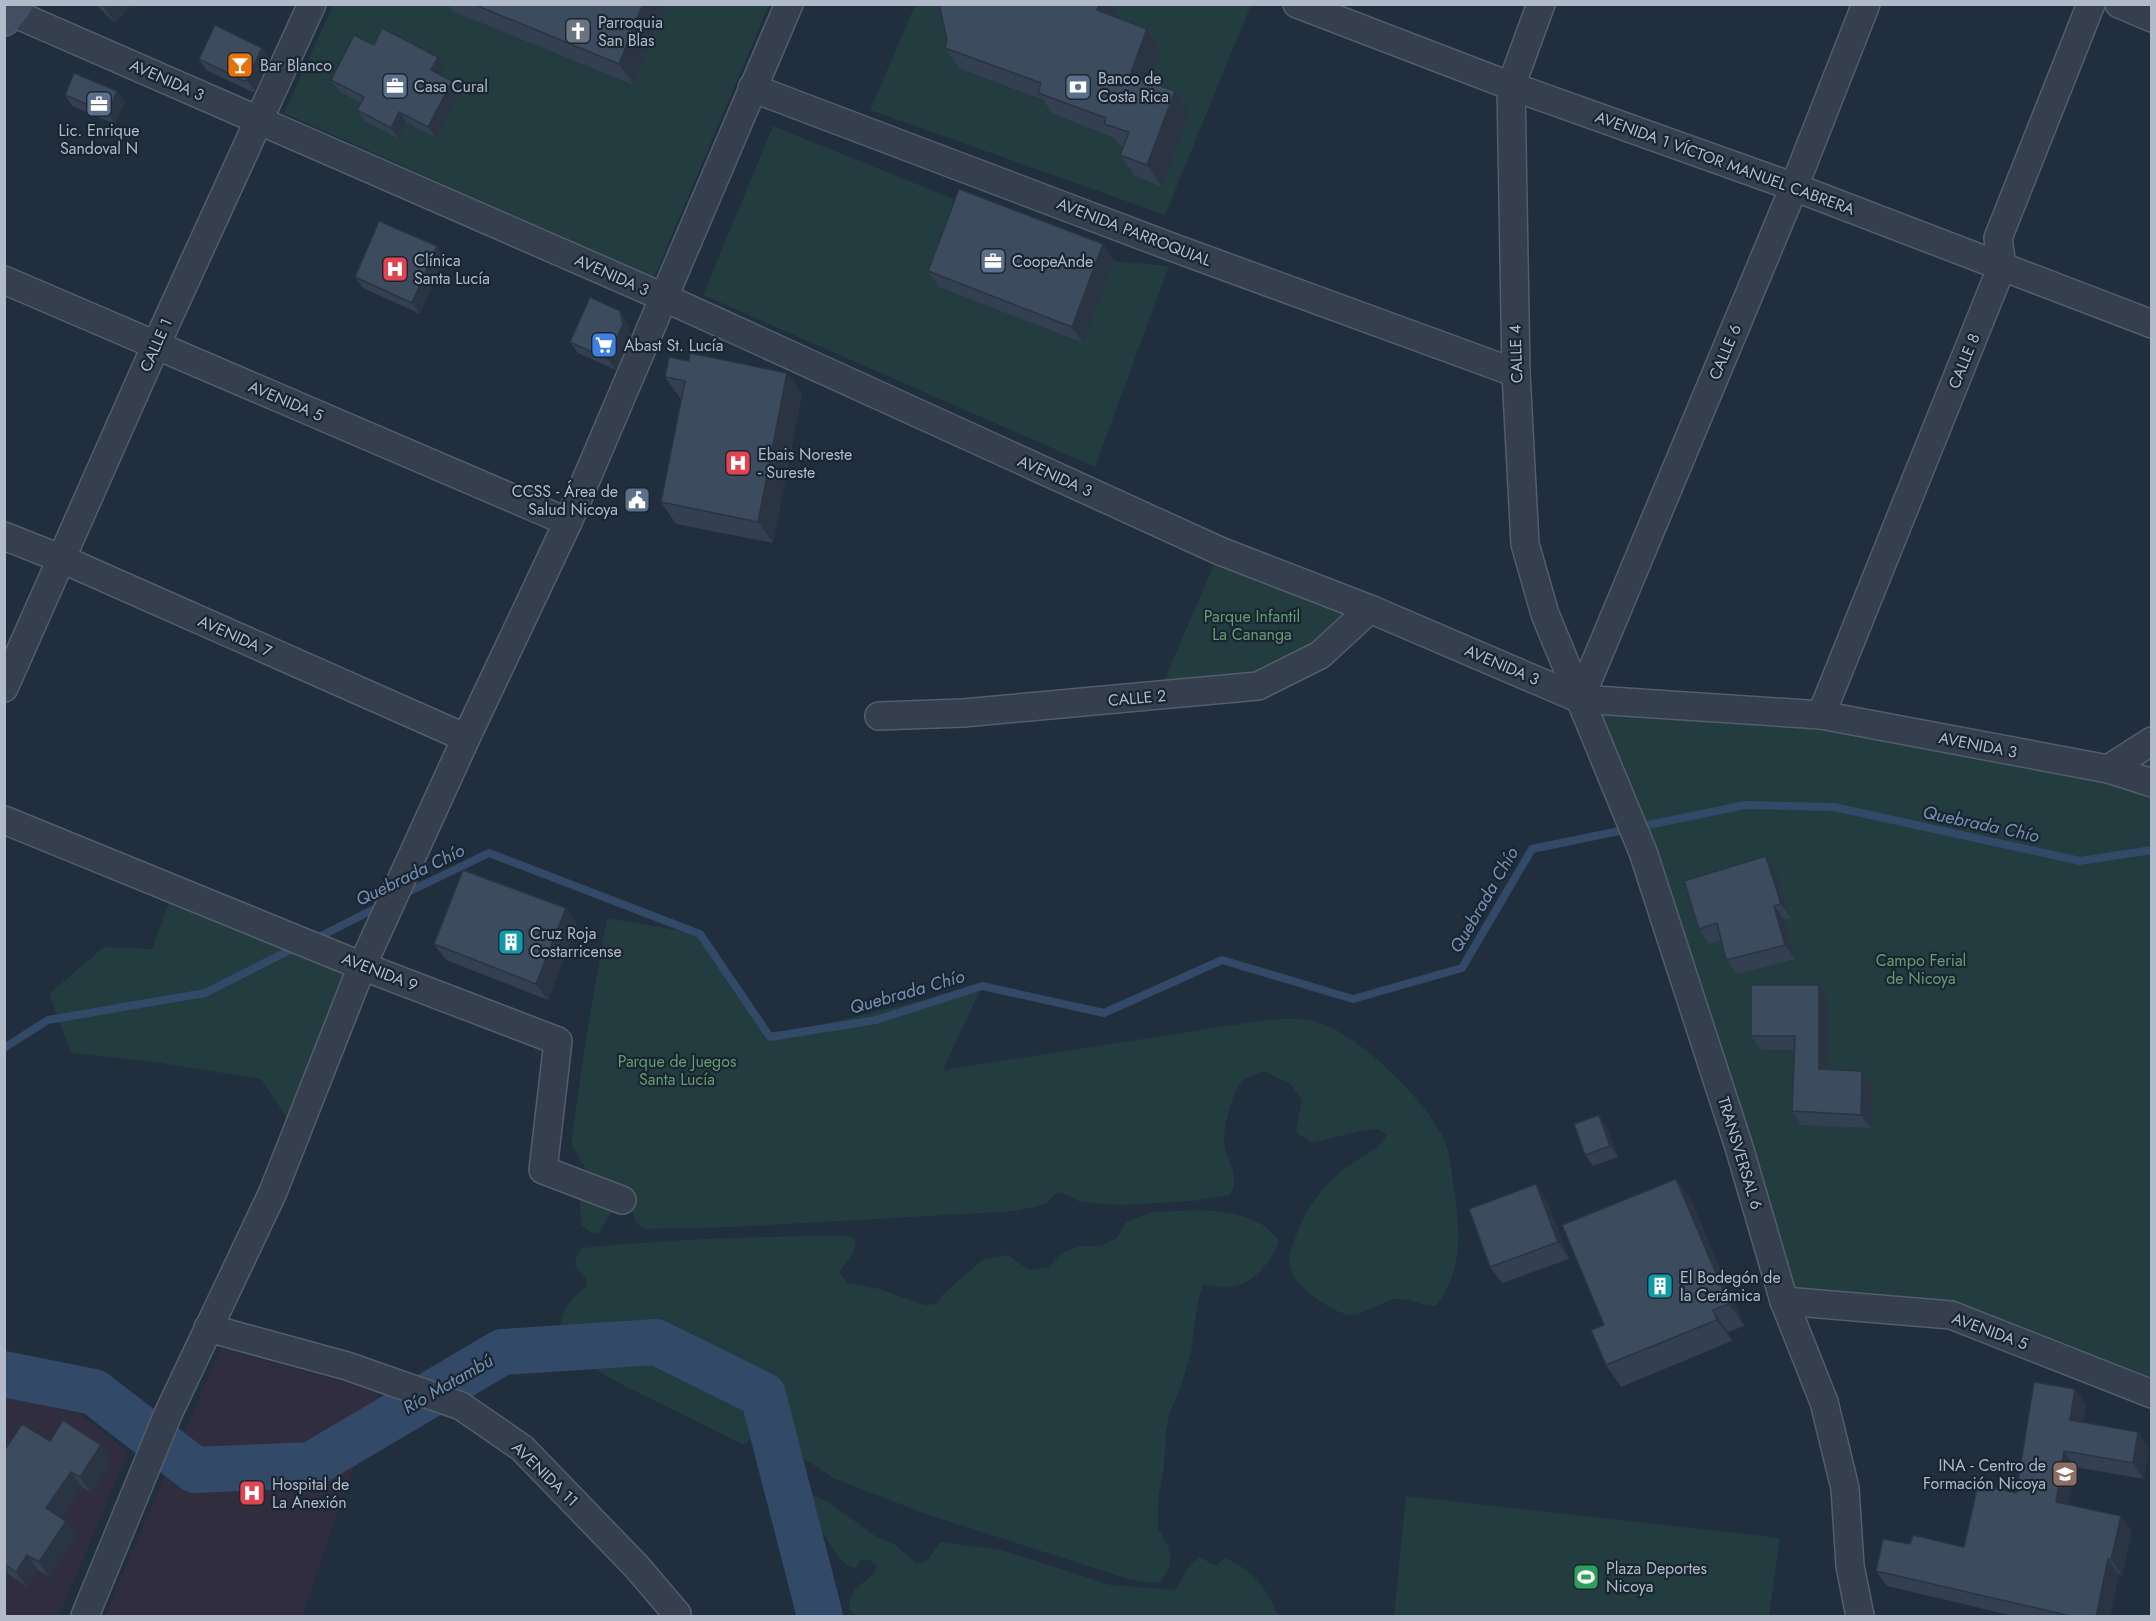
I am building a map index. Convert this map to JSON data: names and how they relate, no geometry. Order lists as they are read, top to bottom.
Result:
{
  "streets": {
    "street": [
      "AVENIDA 3",
      "AVENIDA 1 VÍCTOR MANUEL CABRERA",
      "AVENIDA PARROQUIAL",
      "CALLE 1",
      "CALLE 6",
      "CALLE 4",
      "CALLE 8",
      "AVENIDA 5",
      "AVENIDA 7",
      "CALLE 2",
      "AVENIDA 9",
      "TRANSVERSAL 6",
      "AVENIDA 11"
    ]
  },
  "crossings": [
    ["AVENIDA 3", "CALLE 1"],
    ["AVENIDA 3", "CALLE 6"],
    ["AVENIDA 3", "CALLE 4"],
    ["AVENIDA 3", "CALLE 8"],
    ["AVENIDA 3", "CALLE 2"],
    ["AVENIDA 3", "TRANSVERSAL 6"],
    ["AVENIDA 1 VÍCTOR MANUEL CABRERA", "CALLE 6"],
    ["AVENIDA 1 VÍCTOR MANUEL CABRERA", "CALLE 4"],
    ["AVENIDA 1 VÍCTOR MANUEL CABRERA", "CALLE 8"],
    ["AVENIDA PARROQUIAL", "CALLE 4"],
    ["CALLE 1", "AVENIDA 5"],
    ["CALLE 1", "AVENIDA 7"],
    ["CALLE 6", "CALLE 4"],
    ["CALLE 6", "TRANSVERSAL 6"],
    ["CALLE 4", "TRANSVERSAL 6"],
    ["AVENIDA 5", "TRANSVERSAL 6"]
  ],
  "water": ["Quebrada Chío", "Río Matambú"],
  "parks": ["Parque Infantil La Cananga", "Campo Ferial de Nicoya", "Parque de Juegos Santa Lucía"],
  "places": {
    "church": ["Parroquia San Blas"],
    "bar": ["Bar Blanco"],
    "office": ["Casa Cural", "Lic. Enrique Sandoval N", "CoopeAnde"],
    "bank": ["Banco de Costa Rica"],
    "hospital": ["Clínica Santa Lucía", "Ebais Noreste - Sureste", "Hospital de La Anexión"],
    "supermarket": ["Abast St. Lucía"],
    "public building": ["CCSS - Área de Salud Nicoya"],
    "building": ["Cruz Roja Costarricense", "El Bodegón de la Cerámica"],
    "school or university": ["INA - Centro de Formación Nicoya"],
    "sports": ["Plaza Deportes Nicoya"]
  }
}
